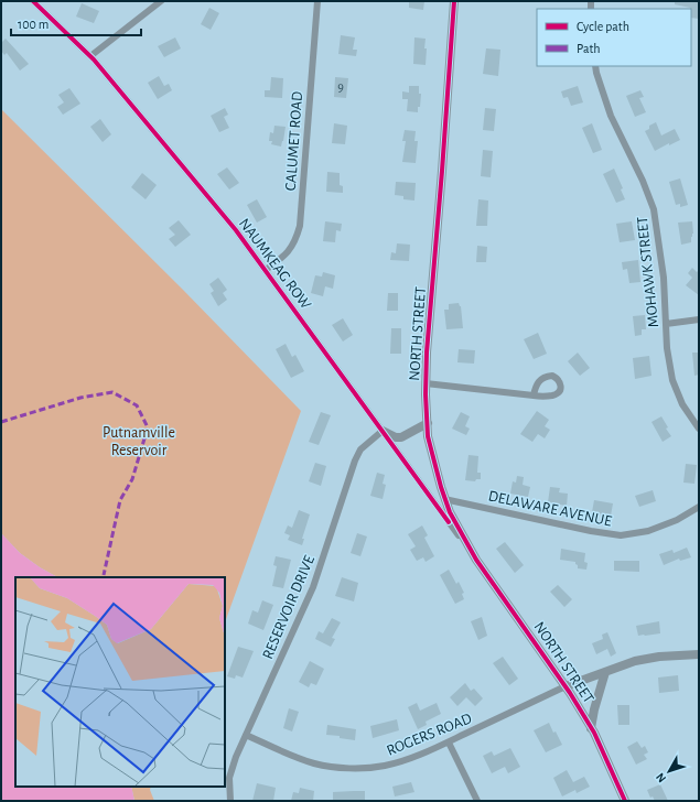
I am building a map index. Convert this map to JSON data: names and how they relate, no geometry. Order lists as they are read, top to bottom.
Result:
{
  "streets": {
    "street": [
      "CALUMET ROAD",
      "NAUMKEAG ROW",
      "MOHAWK STREET",
      "NORTH STREET",
      "DELAWARE AVENUE",
      "RESERVOIR DRIVE",
      "ROGERS ROAD"
    ]
  },
  "crossings": [
    ["CALUMET ROAD", "NAUMKEAG ROW"],
    ["NAUMKEAG ROW", "NORTH STREET"],
    ["NAUMKEAG ROW", "RESERVOIR DRIVE"],
    ["NORTH STREET", "DELAWARE AVENUE"],
    ["NORTH STREET", "ROGERS ROAD"],
    ["RESERVOIR DRIVE", "ROGERS ROAD"]
  ],
  "parks": ["Putnamville Reservoir"],
  "house_numbers": ["9"],
  "legend": ["Cycle path", "Path"],
  "scale_bar": "100 m",
  "north": "bottom left"
}
